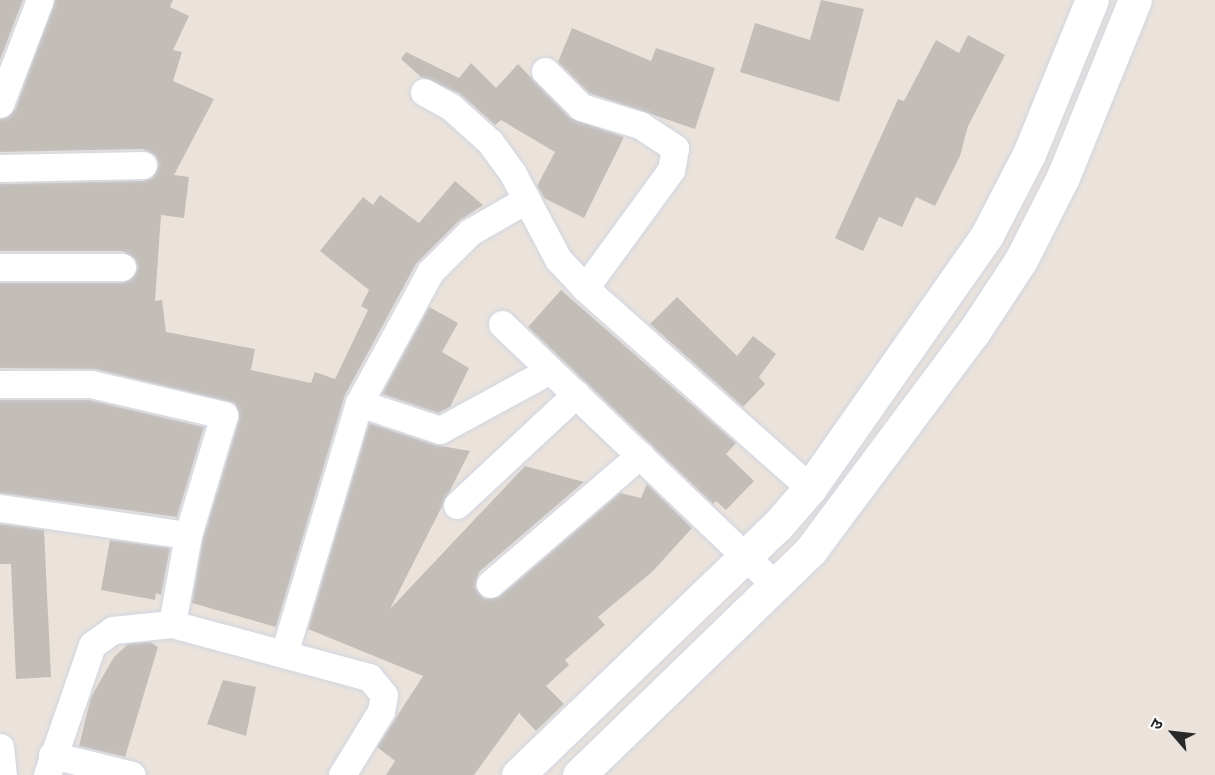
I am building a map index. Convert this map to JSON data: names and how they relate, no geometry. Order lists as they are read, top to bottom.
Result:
{
  "north": "top left"
}
